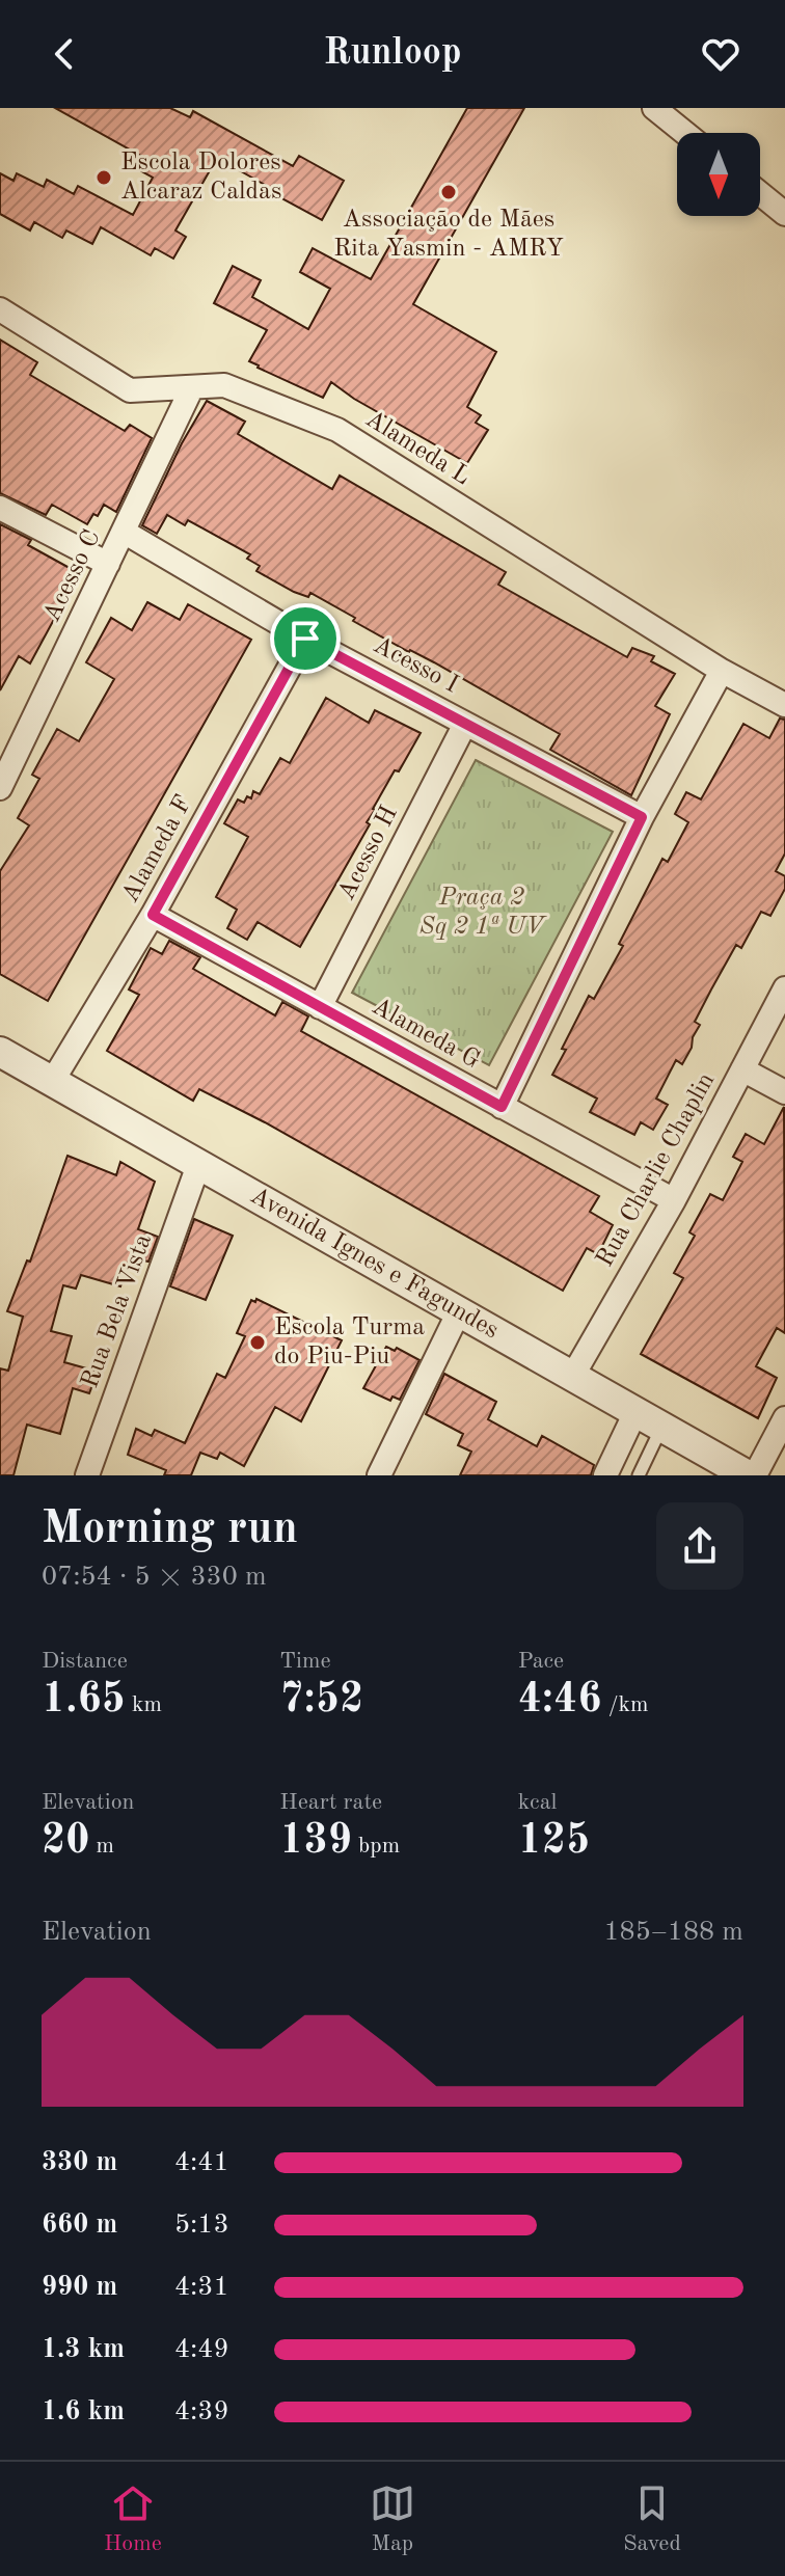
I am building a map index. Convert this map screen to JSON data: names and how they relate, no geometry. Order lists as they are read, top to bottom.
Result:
{
  "streets": {
    "street": [
      "Alameda L",
      "Acesso C",
      "Acesso I",
      "Alameda F",
      "Acesso H",
      "Alameda G",
      "Rua Charlie Chaplin",
      "Avenida Ignes e Fagundes",
      "Rua Bela Vista"
    ]
  },
  "crossings": [
    ["Alameda L", "Acesso C"],
    ["Acesso C", "Acesso I"],
    ["Acesso I", "Alameda F"],
    ["Acesso I", "Acesso H"],
    ["Alameda F", "Alameda G"],
    ["Alameda F", "Avenida Ignes e Fagundes"],
    ["Acesso H", "Alameda G"],
    ["Alameda G", "Rua Charlie Chaplin"],
    ["Rua Charlie Chaplin", "Avenida Ignes e Fagundes"],
    ["Avenida Ignes e Fagundes", "Rua Bela Vista"]
  ],
  "parks": ["Praça 2 Sq 2 1ª UV"],
  "places": ["Escola Dolores Alcaraz Caldas", "Associação de Mães Rita Yasmin - AMRY", "Escola Turma do Piu-Piu"],
  "north": "bottom",
  "page": {
    "header": "Runloop",
    "heading": ["Morning run", "07:54 · 5 × 330 m"],
    "stats": [
      ["Distance", "1.65 km"],
      ["Time", "7:52"],
      ["Pace", "4:46 /km"],
      ["Elevation", "20 m"],
      ["Heart rate", "139 bpm"],
      ["kcal", "125"]
    ],
    "chart": ["Elevation", "185–188 m"],
    "list": [
      {
        "name": "330 m",
        "note": "4:41"
      },
      {
        "name": "660 m",
        "note": "5:13"
      },
      {
        "name": "990 m",
        "note": "4:31"
      },
      {
        "name": "1.3 km",
        "note": "4:49"
      },
      {
        "name": "1.6 km",
        "note": "4:39"
      }
    ],
    "tabs": ["Home", "Map", "Saved"]
  }
}
